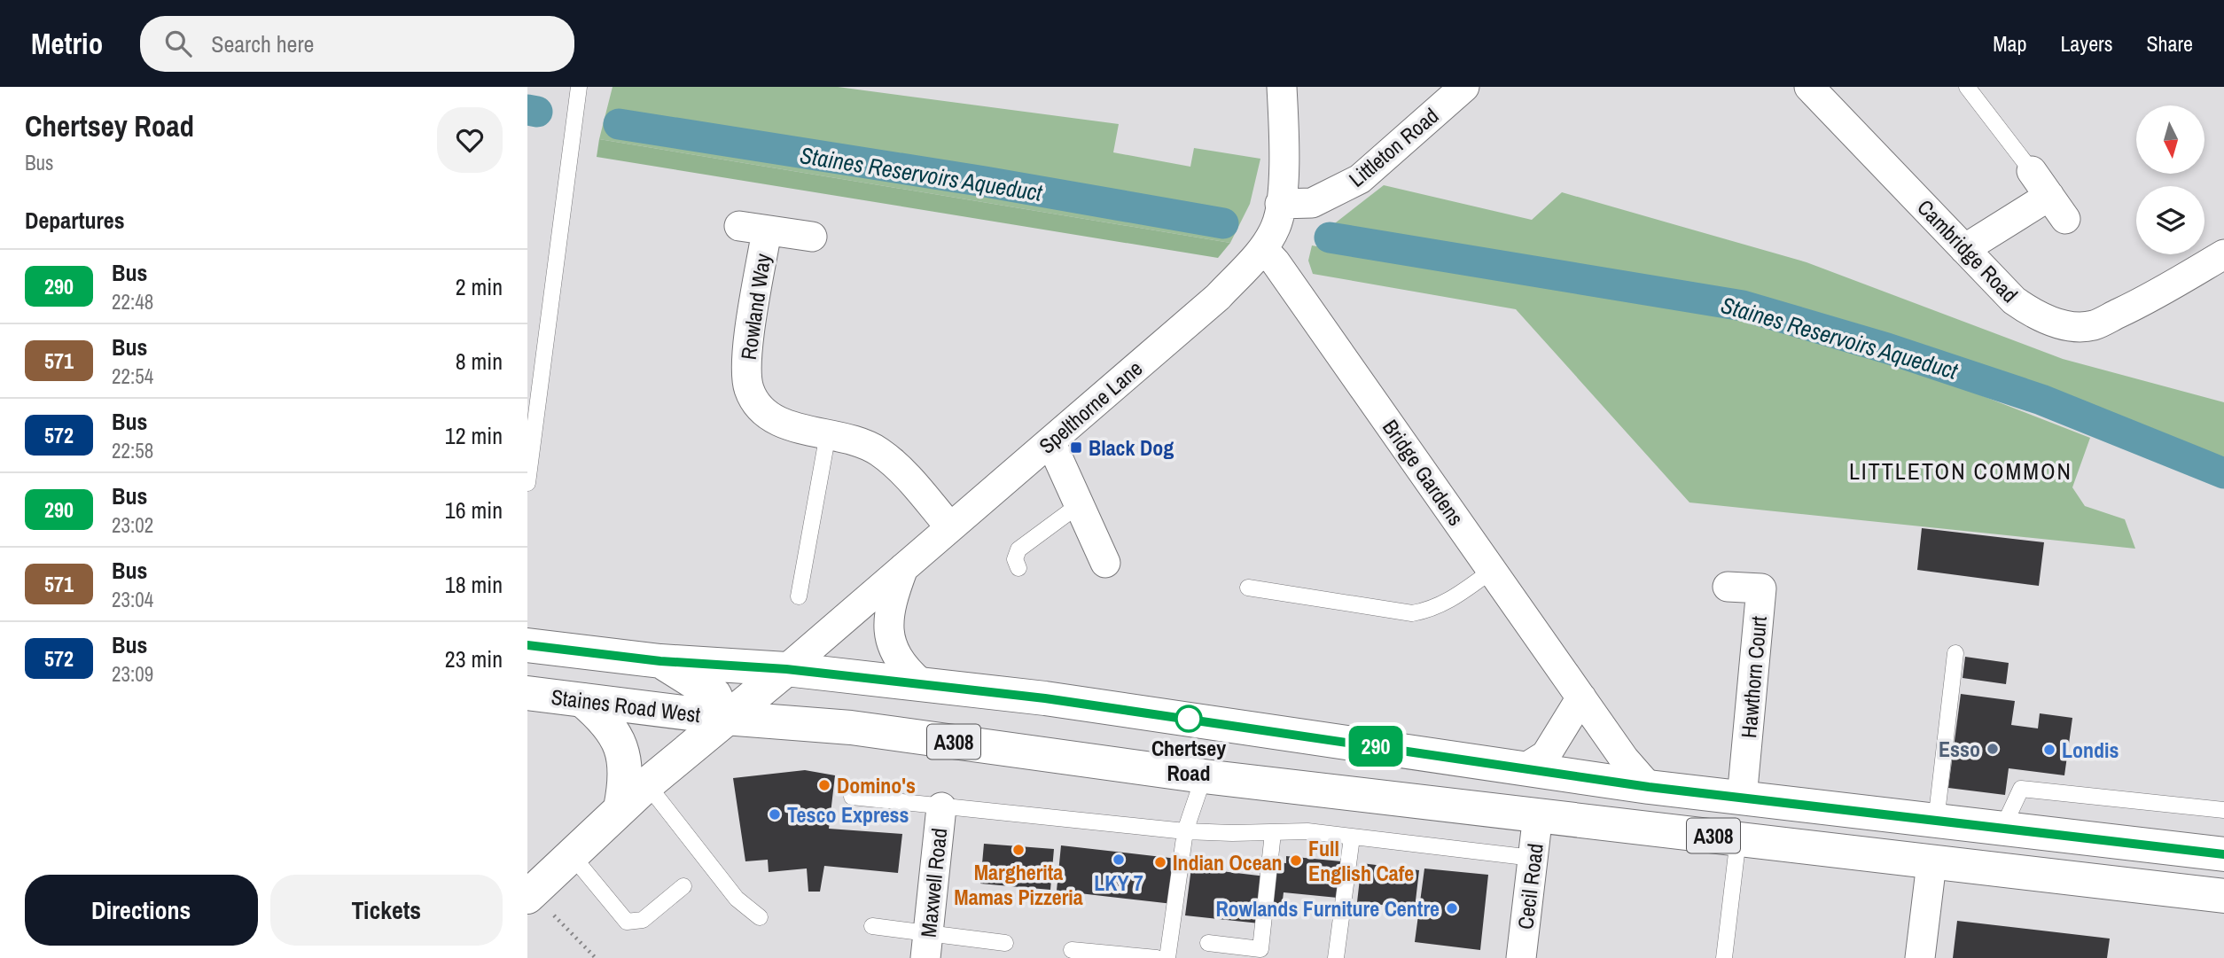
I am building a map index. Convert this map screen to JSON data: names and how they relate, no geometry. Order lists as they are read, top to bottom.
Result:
{
  "streets": {
    "main road": ["Staines Road West", "A308"],
    "street": [
      "Littleton Road",
      "Cambridge Road",
      "Rowland Way",
      "Spelthorne Lane",
      "Bridge Gardens",
      "Hawthorn Court",
      "Maxwell Road",
      "Cecil Road"
    ]
  },
  "crossings": [
    ["Littleton Road", "Spelthorne Lane"],
    ["Rowland Way", "Spelthorne Lane"],
    ["Spelthorne Lane", "Bridge Gardens"],
    ["Spelthorne Lane", "A308"],
    ["Bridge Gardens", "A308"],
    ["Hawthorn Court", "A308"],
    ["Staines Road West", "A308"],
    ["A308", "Cecil Road"]
  ],
  "districts": ["LITTLETON COMMON"],
  "water": ["Staines Reservoirs Aqueduct"],
  "places": {
    "transit": ["Black Dog"],
    "other": [
      "Chertsey Road",
      "Esso",
      "Londis",
      "Domino's",
      "Tesco Express",
      "Margherita Mamas Pizzeria",
      "LKY 7",
      "Full English Cafe",
      "Indian Ocean",
      "Rowlands Furniture Centre"
    ]
  },
  "lines": ["bus line 290"],
  "north": "bottom",
  "page": {
    "header": "Metrio",
    "search": "Search here",
    "nav": ["Map", "Layers", "Share"],
    "heading": [
      ["Chertsey Road", "Bus"],
      "Departures"
    ],
    "on_map": "290",
    "list": [
      {
        "mark": "290",
        "name": "Bus",
        "note": "22:48",
        "value": "2 min"
      },
      {
        "mark": "571",
        "name": "Bus",
        "note": "22:54",
        "value": "8 min"
      },
      {
        "mark": "572",
        "name": "Bus",
        "note": "22:58",
        "value": "12 min"
      },
      {
        "mark": "290",
        "name": "Bus",
        "note": "23:02",
        "value": "16 min"
      },
      {
        "mark": "571",
        "name": "Bus",
        "note": "23:04",
        "value": "18 min"
      },
      {
        "mark": "572",
        "name": "Bus",
        "note": "23:09",
        "value": "23 min"
      }
    ],
    "buttons": ["Directions", "Tickets"]
  }
}
